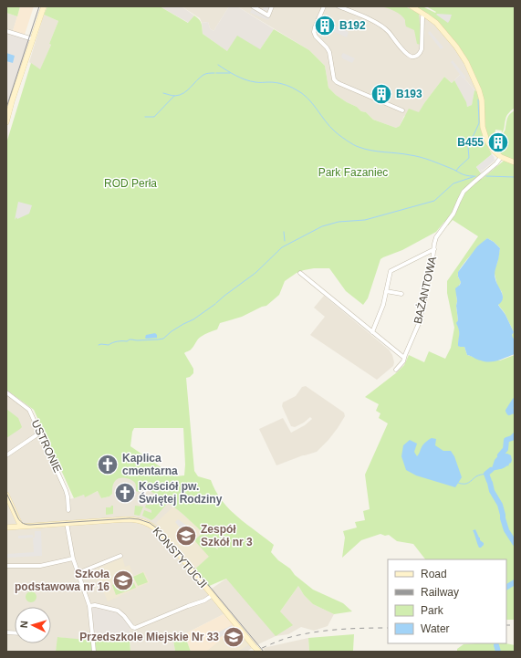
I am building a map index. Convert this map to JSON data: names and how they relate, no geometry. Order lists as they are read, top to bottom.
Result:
{
  "streets": {
    "street": ["BAŻANTOWA", "USTRONIE", "KONSTYTUCJI"]
  },
  "parks": ["Park Fazaniec", "ROD Perła"],
  "places": {
    "building": ["B192", "B193", "B455"],
    "church": ["Kaplica cmentarna", "Kościół pw. Świętej Rodziny"],
    "school or university": ["Zespół Szkół nr 3", "Szkoła podstawowa nr 16", "Przedszkole Miejskie Nr 33"]
  },
  "legend": [
    "Road",
    "Railway",
    "Park",
    "Water"
  ],
  "north": "left"
}
